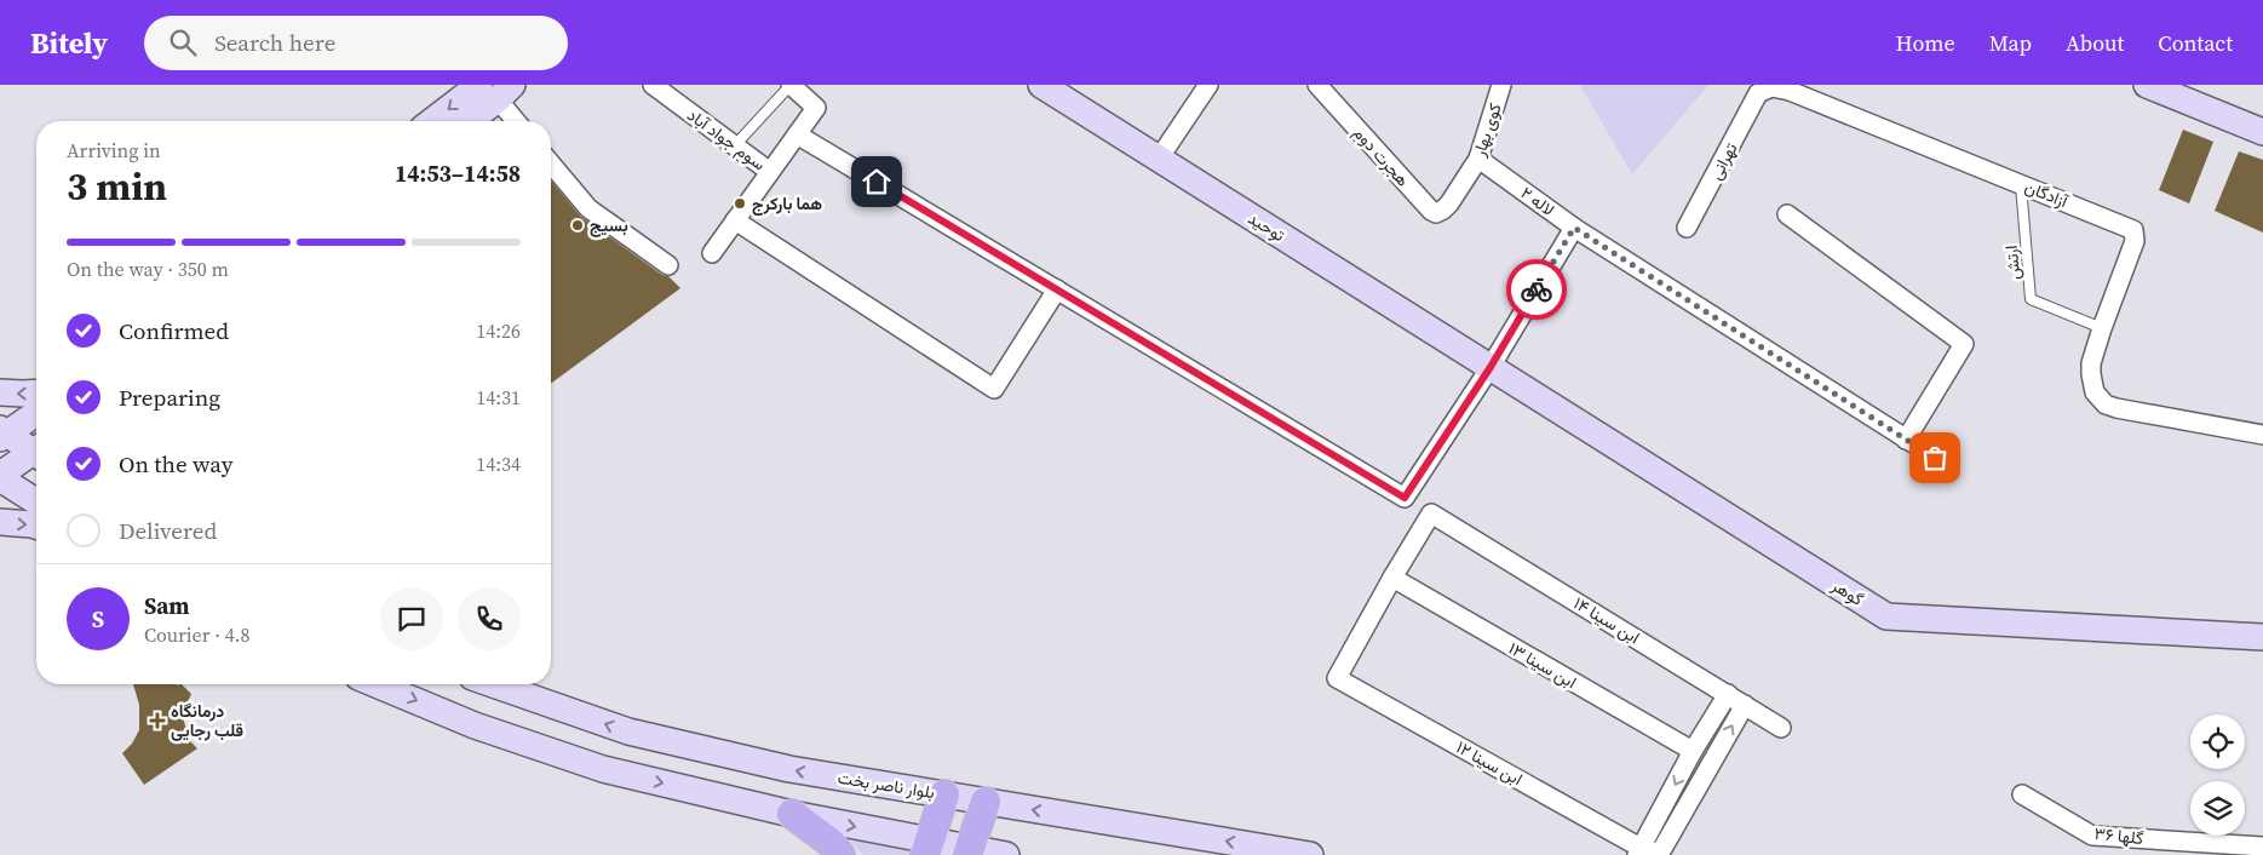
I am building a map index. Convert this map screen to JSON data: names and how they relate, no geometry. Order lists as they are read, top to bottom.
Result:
{
  "streets": {
    "main road": ["توحید", "گوهر", "بلوار ناصر بخت"],
    "street": [
      "کوی بهار",
      "سوم جواد آباد",
      "هجرت دوم",
      "تهرانی",
      "آزادگان",
      "لاله ۲",
      "ابن سینا ۱۴",
      "ابن سینا ۱۳",
      "ابن سینا ۱۲",
      "۳۶ گلها"
    ],
    "lane": ["ارتش"]
  },
  "crossings": [
    ["کوی بهار", "هجرت دوم"],
    ["کوی بهار", "لاله ۲"],
    ["تهرانی", "آزادگان"],
    ["آزادگان", "ارتش"],
    ["توحید", "گوهر"],
    ["ابن سینا ۱۴", "ابن سینا ۱۳"],
    ["ابن سینا ۱۴", "ابن سینا ۱۲"],
    ["ابن سینا ۱۳", "ابن سینا ۱۲"]
  ],
  "places": {
    "other": ["هما بارکرج", "بسیج"],
    "health": ["درمانگاه قلب رجایی"]
  },
  "page": {
    "header": "Bitely",
    "search": "Search here",
    "nav": [
      "Home",
      "Map",
      "About",
      "Contact"
    ],
    "heading": ["3 min", "Arriving in", "14:53–14:58"],
    "panel": ["Sam", "Courier · 4.8"],
    "bar": "On the way · 350 m",
    "list": [
      ["Confirmed", "14:26"],
      ["Preparing", "14:31"],
      ["On the way", "14:34"],
      "Delivered"
    ],
    "round": "S"
  }
}
